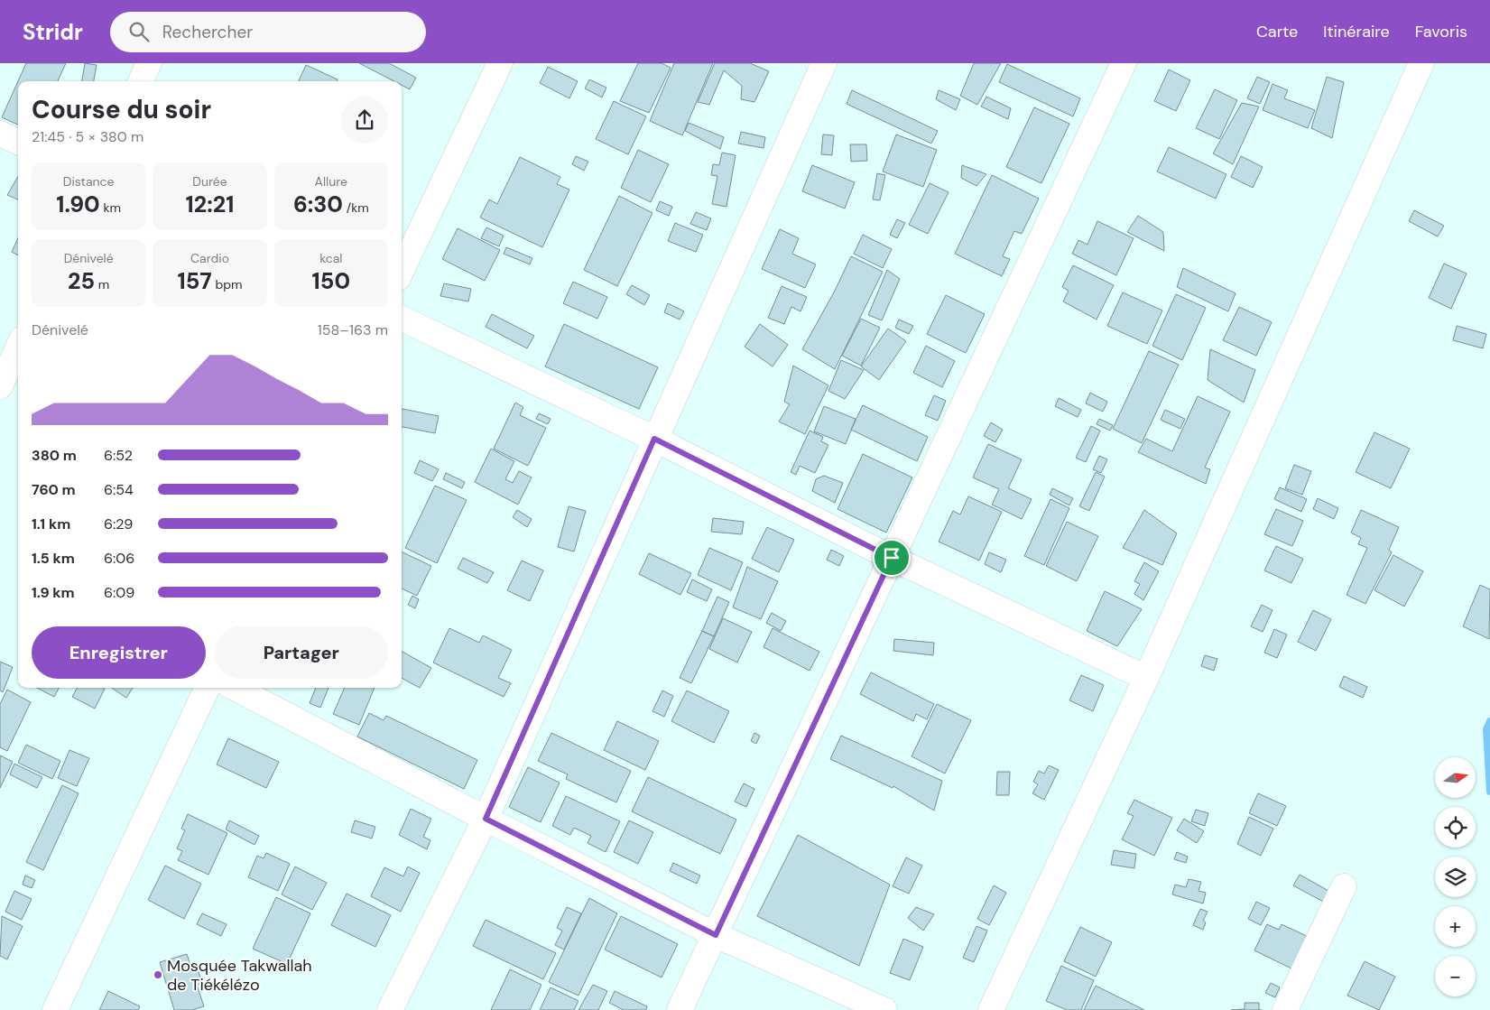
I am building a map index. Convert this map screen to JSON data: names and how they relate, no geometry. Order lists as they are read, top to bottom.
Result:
{
  "places": ["Mosquée Takwallah de Tiékélézo"],
  "north": "right",
  "page": {
    "header": "Stridr",
    "search": "Rechercher",
    "nav": ["Carte", "Itinéraire", "Favoris"],
    "heading": ["Course du soir", "21:45 · 5 × 380 m"],
    "stats": [
      ["Distance", "1.90 km"],
      ["Durée", "12:21"],
      ["Allure", "6:30 /km"],
      ["Dénivelé", "25 m"],
      ["Cardio", "157 bpm"],
      ["kcal", "150"]
    ],
    "chart": ["Dénivelé", "158–163 m"],
    "list": [
      {
        "name": "380 m",
        "note": "6:52"
      },
      {
        "name": "760 m",
        "note": "6:54"
      },
      {
        "name": "1.1 km",
        "note": "6:29"
      },
      {
        "name": "1.5 km",
        "note": "6:06"
      },
      {
        "name": "1.9 km",
        "note": "6:09"
      }
    ],
    "buttons": ["Enregistrer", "Partager"],
    "map_buttons": ["+", "−"]
  }
}
